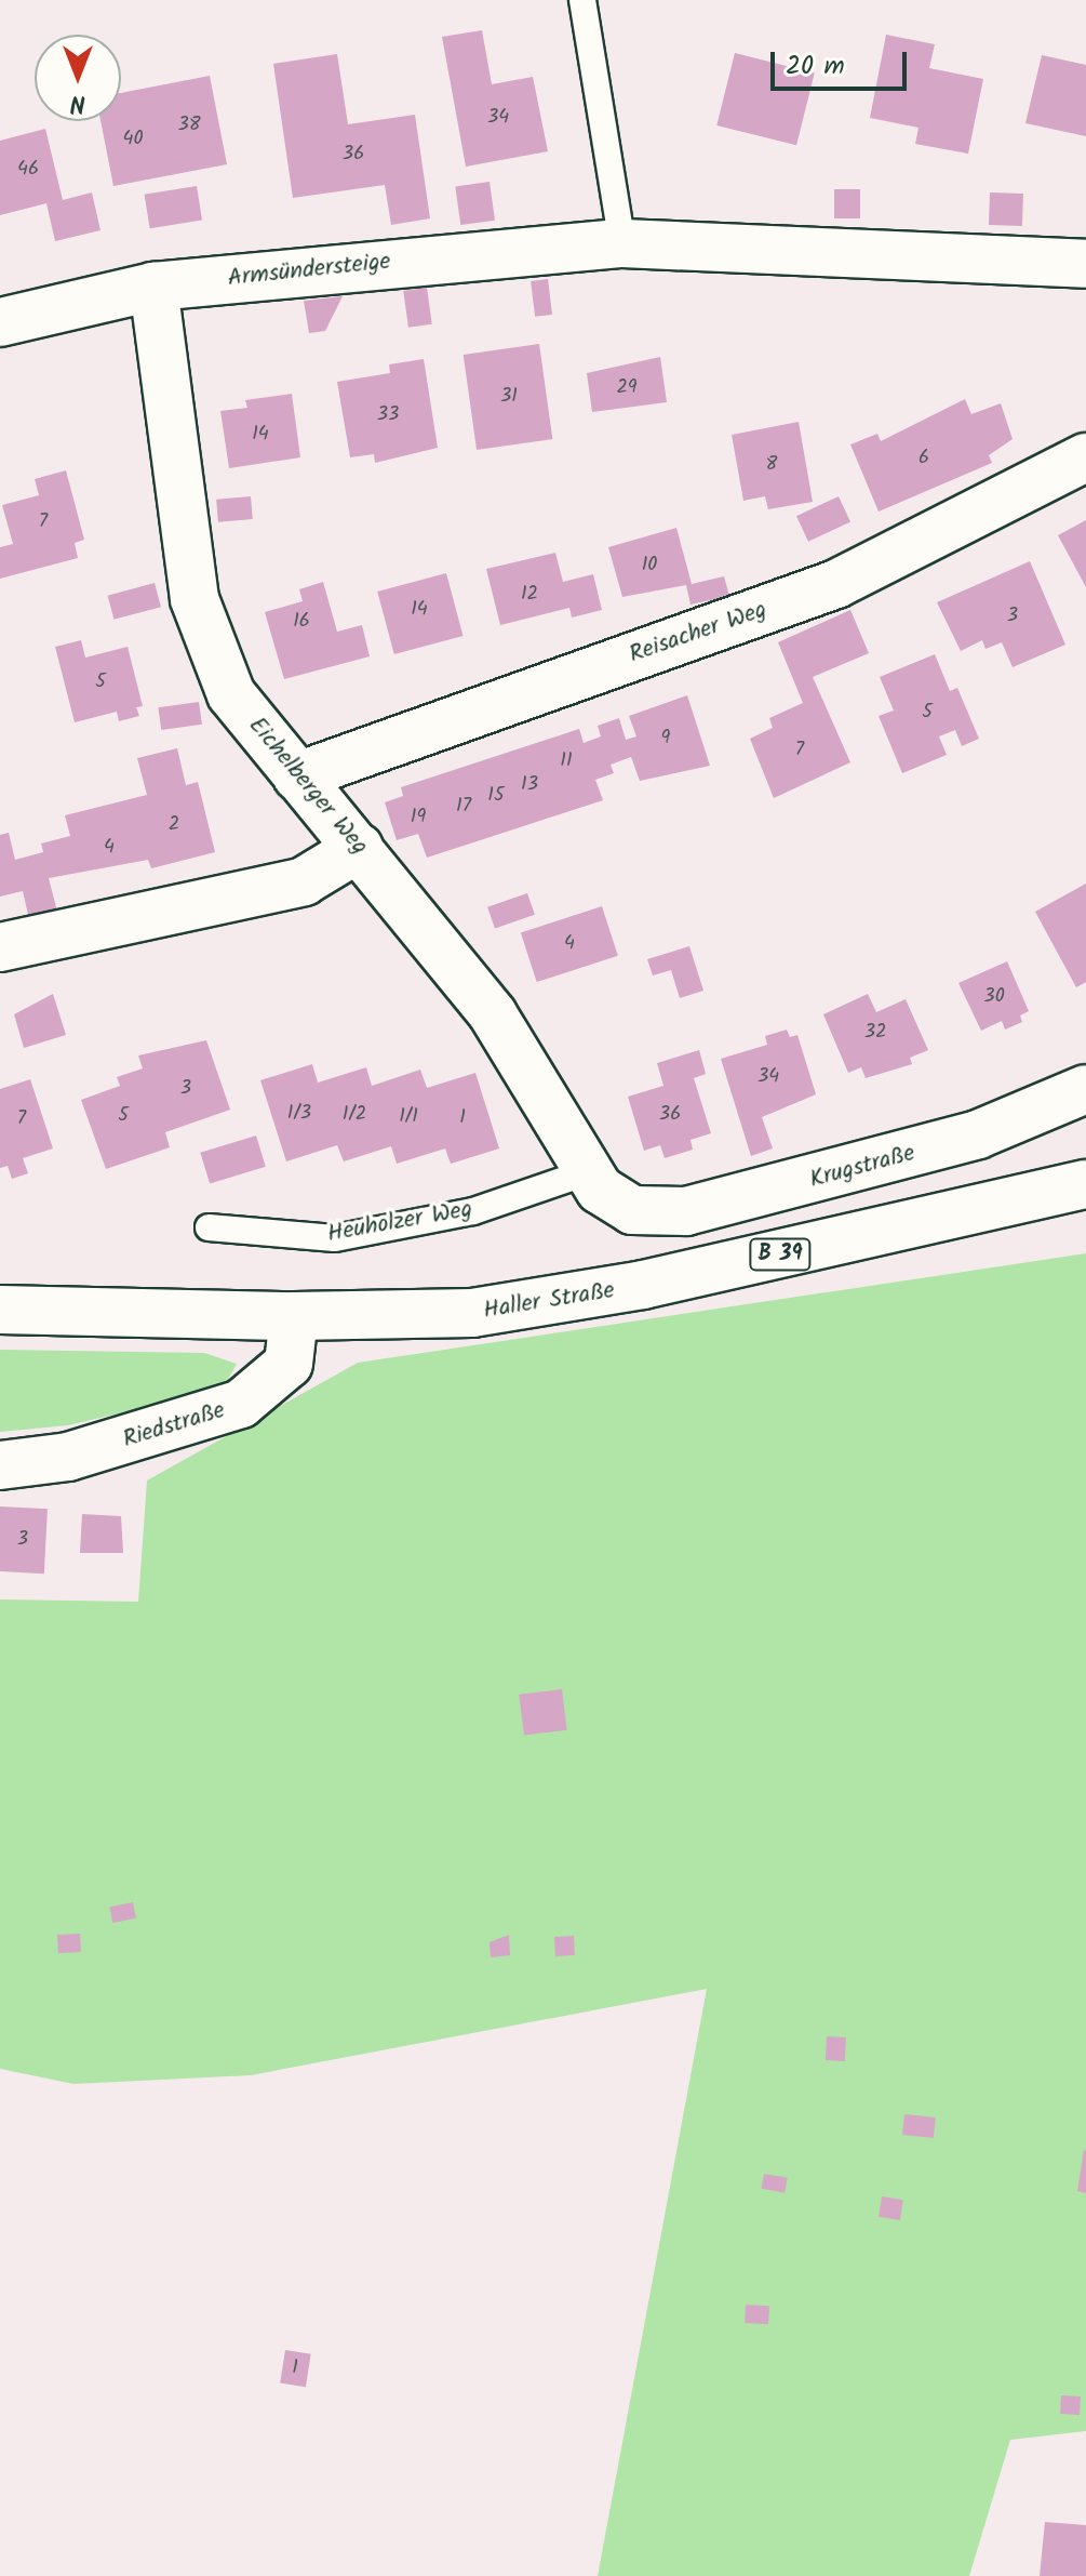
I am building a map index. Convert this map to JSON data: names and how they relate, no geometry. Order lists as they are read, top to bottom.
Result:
{
  "streets": {
    "street": [
      "Armsündersteige",
      "Reisacher Weg",
      "Eichelberger Weg",
      "Krugstraße",
      "B 39",
      "Haller Straße",
      "Riedstraße"
    ],
    "lane": ["Heuholzer Weg"]
  },
  "crossings": [
    ["Armsündersteige", "Eichelberger Weg"],
    ["Reisacher Weg", "Eichelberger Weg"],
    ["Eichelberger Weg", "Krugstraße"],
    ["Eichelberger Weg", "Heuholzer Weg"],
    ["Haller Straße", "Riedstraße"]
  ],
  "house_numbers": [
    "34",
    "38",
    "40",
    "36",
    "46",
    "29",
    "31",
    "33",
    "14",
    "6",
    "8",
    "7",
    "10",
    "12",
    "14",
    "3",
    "16",
    "5",
    "5",
    "9",
    "7",
    "11",
    "13",
    "15",
    "17",
    "19",
    "2",
    "4",
    "4",
    "30",
    "32",
    "34",
    "3",
    "1/3",
    "1/2",
    "36",
    "5",
    "1/1",
    "1",
    "7",
    "3",
    "1"
  ],
  "scale_bar": "20 m",
  "north": "bottom"
}
